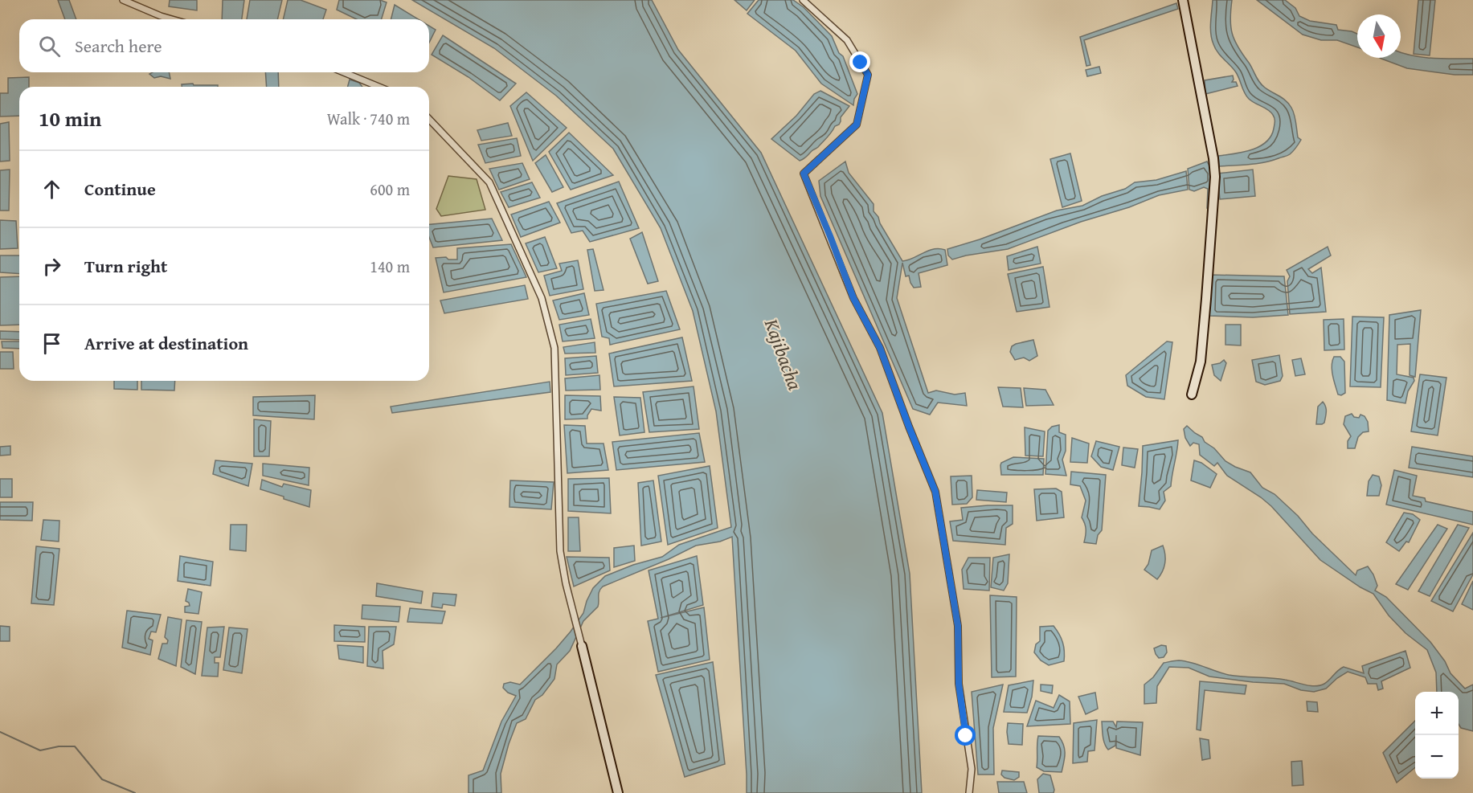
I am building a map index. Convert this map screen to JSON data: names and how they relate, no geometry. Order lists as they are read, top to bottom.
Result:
{
  "water": ["Kajibacha"],
  "north": "bottom",
  "page": {
    "search": "Search here",
    "heading": ["10 min", "Walk · 740 m"],
    "list": [
      ["Continue", "600 m"],
      ["Turn right", "140 m"],
      "Arrive at destination"
    ],
    "map_buttons": ["+", "−"]
  }
}
